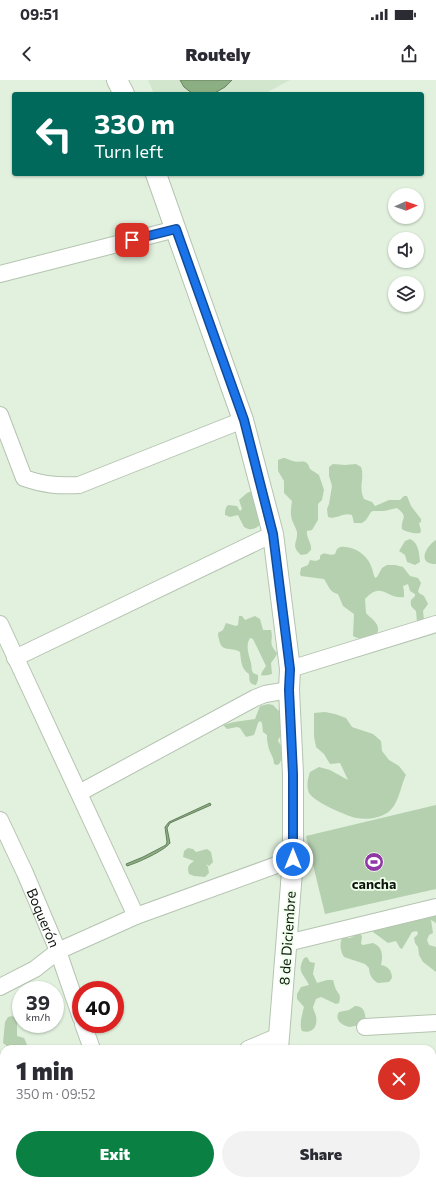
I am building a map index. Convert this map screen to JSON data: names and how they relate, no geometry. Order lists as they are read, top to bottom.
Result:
{
  "streets": {
    "street": ["Boquerón", "8 de Diciembre"]
  },
  "places": {
    "sports": ["cancha"]
  },
  "north": "right",
  "page": {
    "status": "09:51",
    "header": "Routely",
    "turn": ["330 m", "Turn left"],
    "speed": "39 km/h",
    "limit": "40",
    "heading": ["1 min", "350 m · 09:52"],
    "buttons": ["Exit", "Share"]
  }
}
